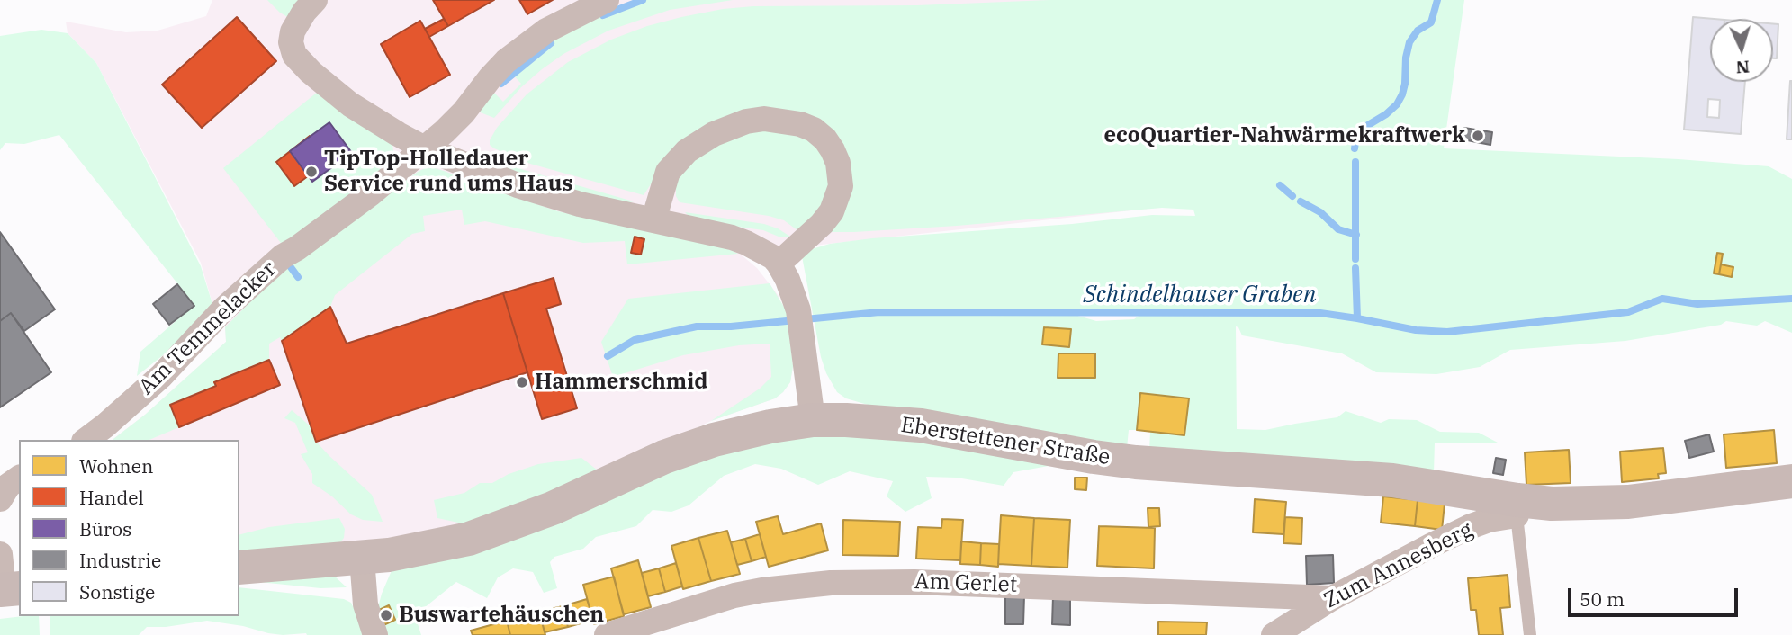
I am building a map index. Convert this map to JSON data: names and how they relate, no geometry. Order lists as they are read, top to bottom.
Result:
{
  "streets": {
    "main road": ["Eberstettener Straße"],
    "street": ["Am Temmelacker", "Zum Annesberg", "Am Gerlet"]
  },
  "crossings": [
    ["Eberstettener Straße", "Zum Annesberg"],
    ["Zum Annesberg", "Am Gerlet"]
  ],
  "water": ["Schindelhauser Graben"],
  "places": [
    "ecoQuartier-Nahwärmekraftwerk",
    "TipTop-Holledauer Service rund ums Haus",
    "Hammerschmid",
    "Buswartehäuschen"
  ],
  "legend": [
    "Wohnen",
    "Handel",
    "Büros",
    "Industrie",
    "Sonstige"
  ],
  "scale_bar": "50 m",
  "north": "bottom"
}
